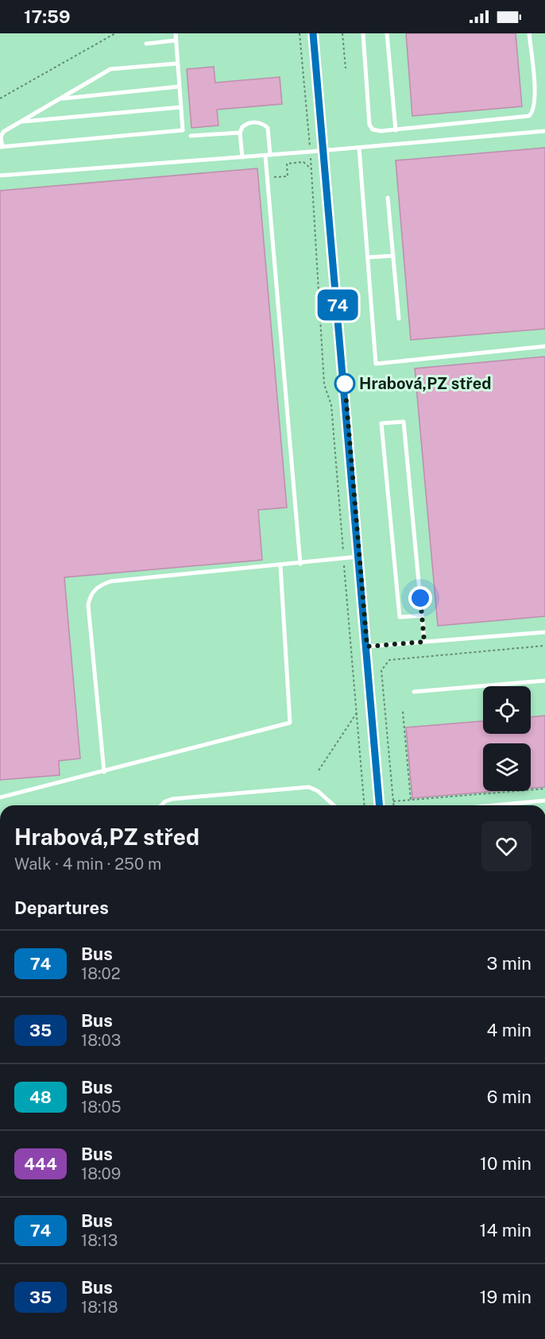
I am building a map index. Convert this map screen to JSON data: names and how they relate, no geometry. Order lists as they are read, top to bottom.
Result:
{
  "places": ["Hrabová,PZ střed"],
  "lines": ["bus line 74"],
  "page": {
    "status": "17:59",
    "on_map": "74",
    "heading": [
      ["Hrabová,PZ střed", "Walk · 4 min · 250 m"],
      "Departures"
    ],
    "list": [
      {
        "mark": "74",
        "name": "Bus",
        "note": "18:02",
        "value": "3 min"
      },
      {
        "mark": "35",
        "name": "Bus",
        "note": "18:03",
        "value": "4 min"
      },
      {
        "mark": "48",
        "name": "Bus",
        "note": "18:05",
        "value": "6 min"
      },
      {
        "mark": "444",
        "name": "Bus",
        "note": "18:09",
        "value": "10 min"
      },
      {
        "mark": "74",
        "name": "Bus",
        "note": "18:13",
        "value": "14 min"
      },
      {
        "mark": "35",
        "name": "Bus",
        "note": "18:18",
        "value": "19 min"
      }
    ]
  }
}
